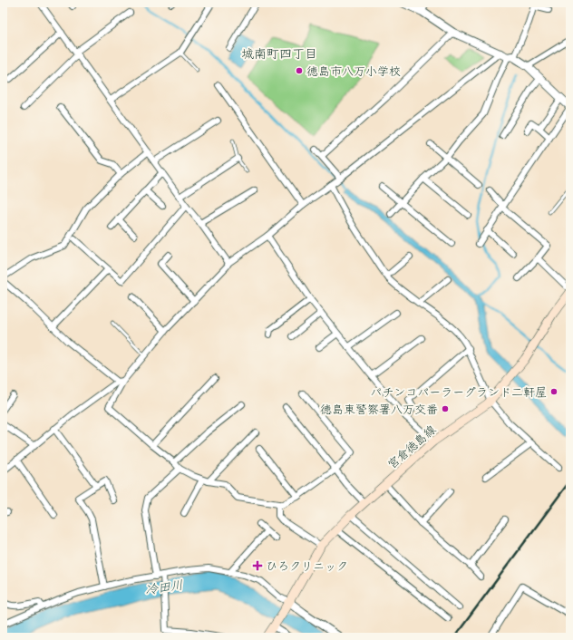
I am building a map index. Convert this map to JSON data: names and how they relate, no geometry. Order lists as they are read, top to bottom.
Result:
{
  "streets": {
    "main road": ["宮倉徳島線"]
  },
  "districts": ["城南町四丁目"],
  "water": ["冷田川"],
  "places": {
    "other": ["徳島市八万小学校", "パチンコパーラーグランド二軒屋", "徳島東警察署八万交番"],
    "health": ["ひろクリニック"]
  }
}
